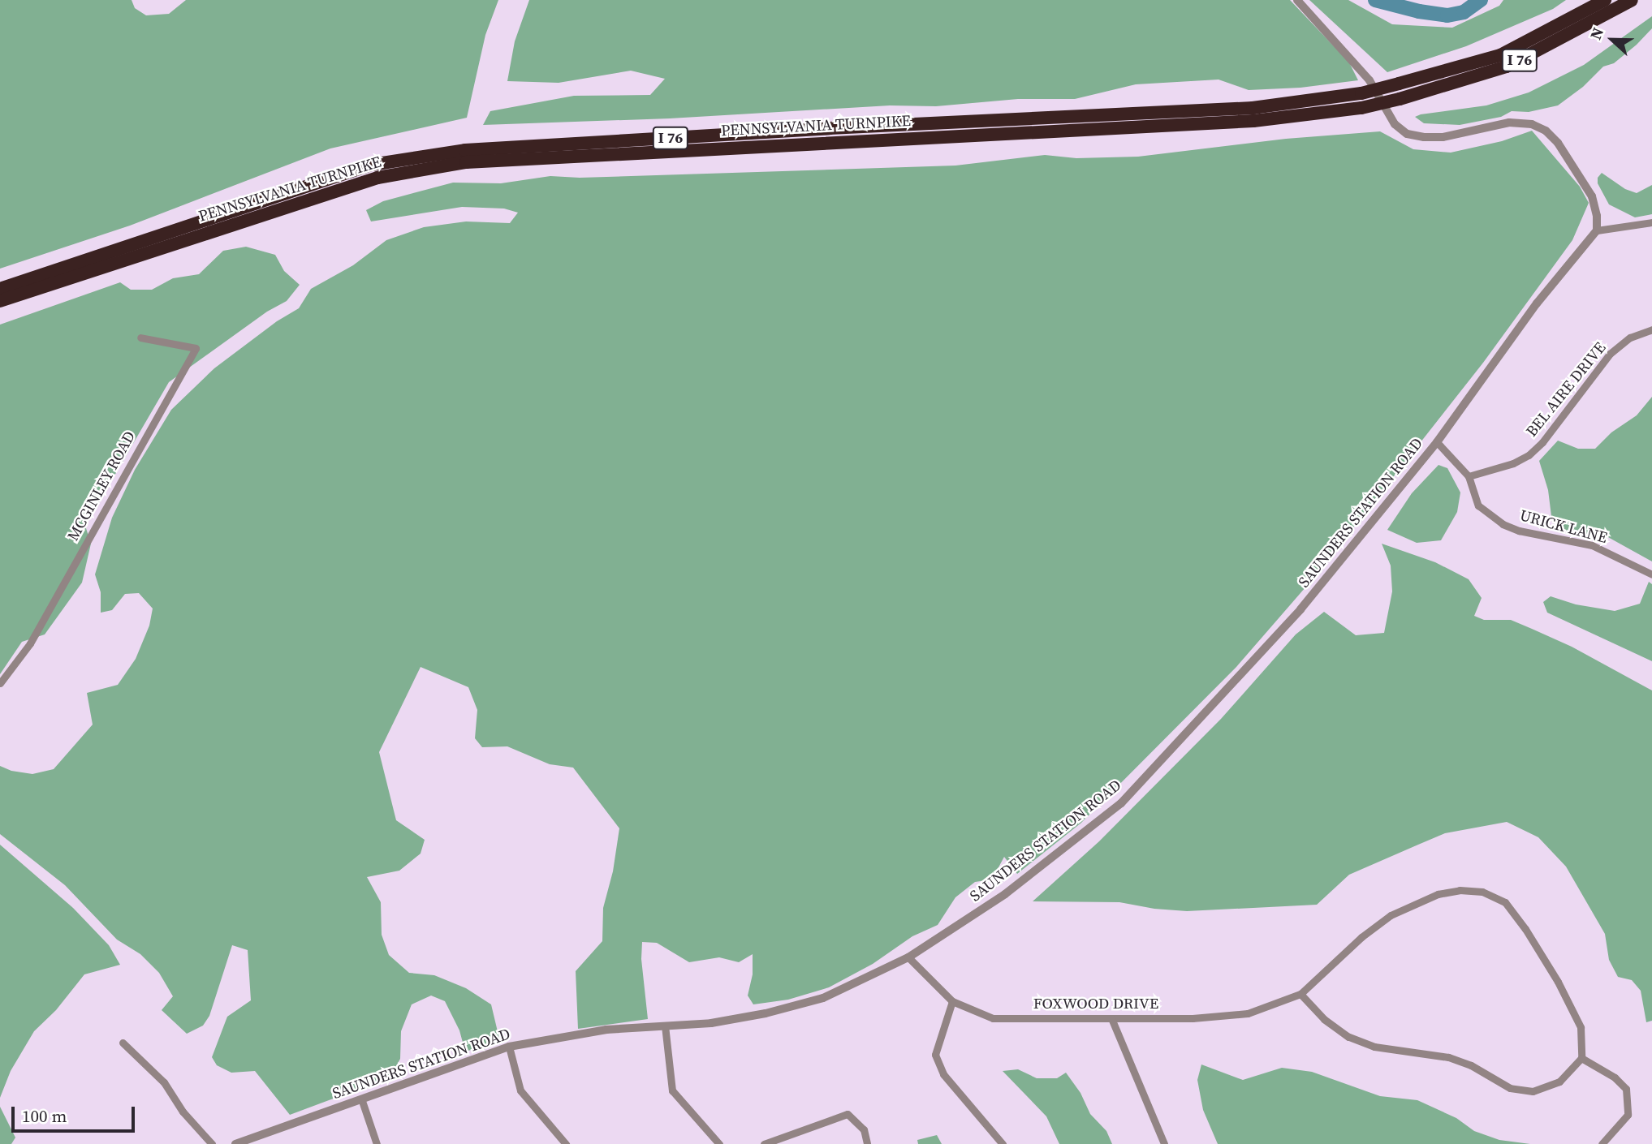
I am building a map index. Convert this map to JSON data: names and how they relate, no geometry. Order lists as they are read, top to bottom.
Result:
{
  "streets": {
    "highway": ["I 76", "PENNSYLVANIA TURNPIKE"],
    "street": [
      "BEL AIRE DRIVE",
      "MCGINLEY ROAD",
      "SAUNDERS STATION ROAD",
      "URICK LANE",
      "FOXWOOD DRIVE"
    ]
  },
  "crossings": [
    ["BEL AIRE DRIVE", "URICK LANE"],
    ["SAUNDERS STATION ROAD", "URICK LANE"],
    ["SAUNDERS STATION ROAD", "FOXWOOD DRIVE"]
  ],
  "scale_bar": "100 m",
  "north": "left"
}
